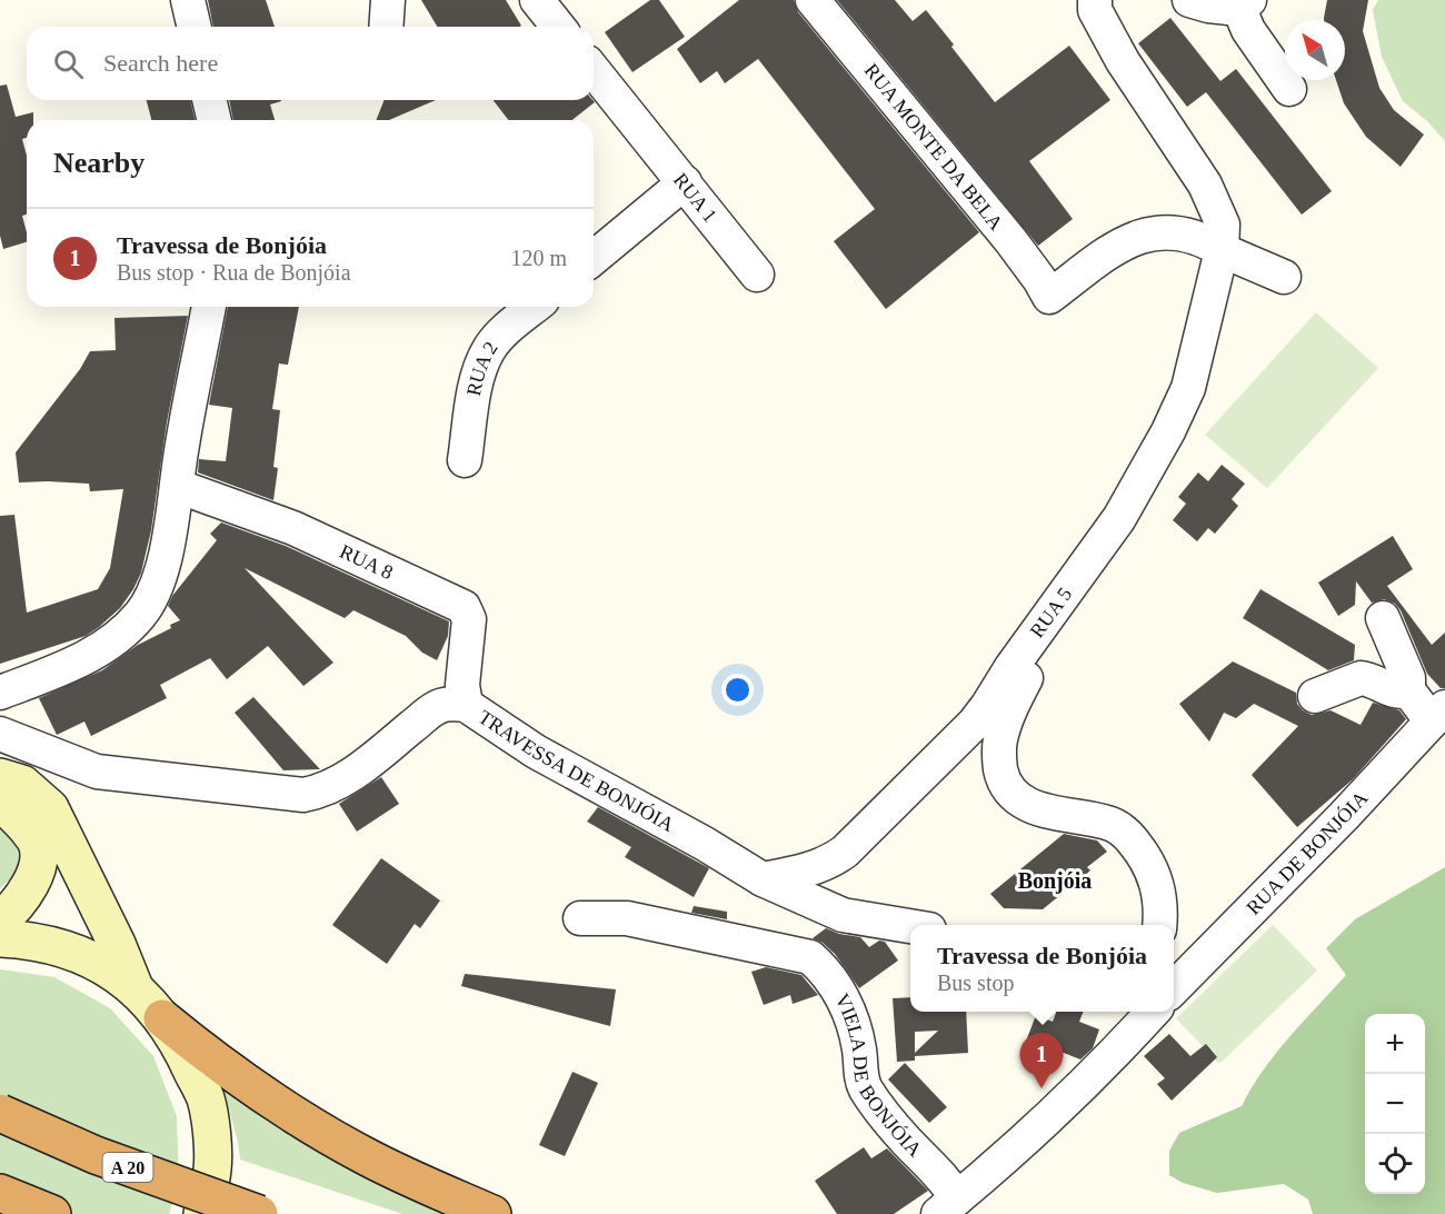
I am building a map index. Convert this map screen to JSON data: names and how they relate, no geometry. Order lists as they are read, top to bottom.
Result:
{
  "streets": {
    "highway": ["A 20"],
    "street": [
      "RUA MONTE DA BELA",
      "RUA 1",
      "RUA 2",
      "RUA 8",
      "RUA 5",
      "TRAVESSA DE BONJÓIA",
      "RUA DE BONJÓIA",
      "VIELA DE BONJÓIA"
    ]
  },
  "crossings": [
    ["RUA MONTE DA BELA", "RUA 5"],
    ["RUA 8", "TRAVESSA DE BONJÓIA"],
    ["RUA 5", "TRAVESSA DE BONJÓIA"]
  ],
  "districts": ["Bonjóia"],
  "north": "top left",
  "page": {
    "search": "Search here",
    "heading": "Nearby",
    "list": [
      {
        "mark": "1",
        "name": "Travessa de Bonjóia",
        "note": "Bus stop · Rua de Bonjóia",
        "value": "120 m"
      }
    ],
    "popup": ["Travessa de Bonjóia", "Bus stop"],
    "map_buttons": ["+", "−"],
    "pins": "1"
  }
}
